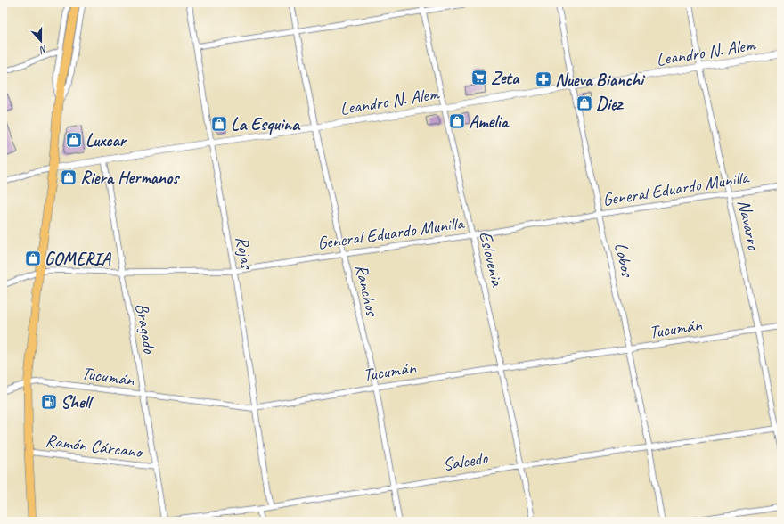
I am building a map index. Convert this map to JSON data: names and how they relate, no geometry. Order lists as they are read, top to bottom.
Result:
{
  "streets": {
    "street": [
      "Leandro N. Alem",
      "General Eduardo Munilla",
      "Navarro",
      "Rojas",
      "Eslovenia",
      "Lobos",
      "Ranchos",
      "Bragado",
      "Tucumán",
      "Ramón Cárcano",
      "Salcedo"
    ]
  },
  "crossings": [
    ["Leandro N. Alem", "Navarro"],
    ["Leandro N. Alem", "Rojas"],
    ["Leandro N. Alem", "Eslovenia"],
    ["Leandro N. Alem", "Lobos"],
    ["Leandro N. Alem", "Ranchos"],
    ["Leandro N. Alem", "Bragado"],
    ["General Eduardo Munilla", "Navarro"],
    ["General Eduardo Munilla", "Rojas"],
    ["General Eduardo Munilla", "Eslovenia"],
    ["General Eduardo Munilla", "Lobos"],
    ["General Eduardo Munilla", "Ranchos"],
    ["General Eduardo Munilla", "Bragado"],
    ["Navarro", "Tucumán"],
    ["Navarro", "Salcedo"],
    ["Rojas", "Tucumán"],
    ["Rojas", "Salcedo"],
    ["Eslovenia", "Tucumán"],
    ["Eslovenia", "Salcedo"],
    ["Lobos", "Tucumán"],
    ["Lobos", "Salcedo"],
    ["Ranchos", "Tucumán"],
    ["Ranchos", "Salcedo"],
    ["Bragado", "Tucumán"],
    ["Bragado", "Ramón Cárcano"],
    ["Bragado", "Salcedo"]
  ],
  "places": {
    "supermarket": ["Zeta"],
    "pharmacy": ["Nueva Bianchi"],
    "shop": [
      "Diez",
      "Amelia",
      "La Esquina",
      "Luxcar",
      "Riera Hermanos",
      "GOMERIA"
    ],
    "fuel station": ["Shell"]
  },
  "north": "bottom"
}
